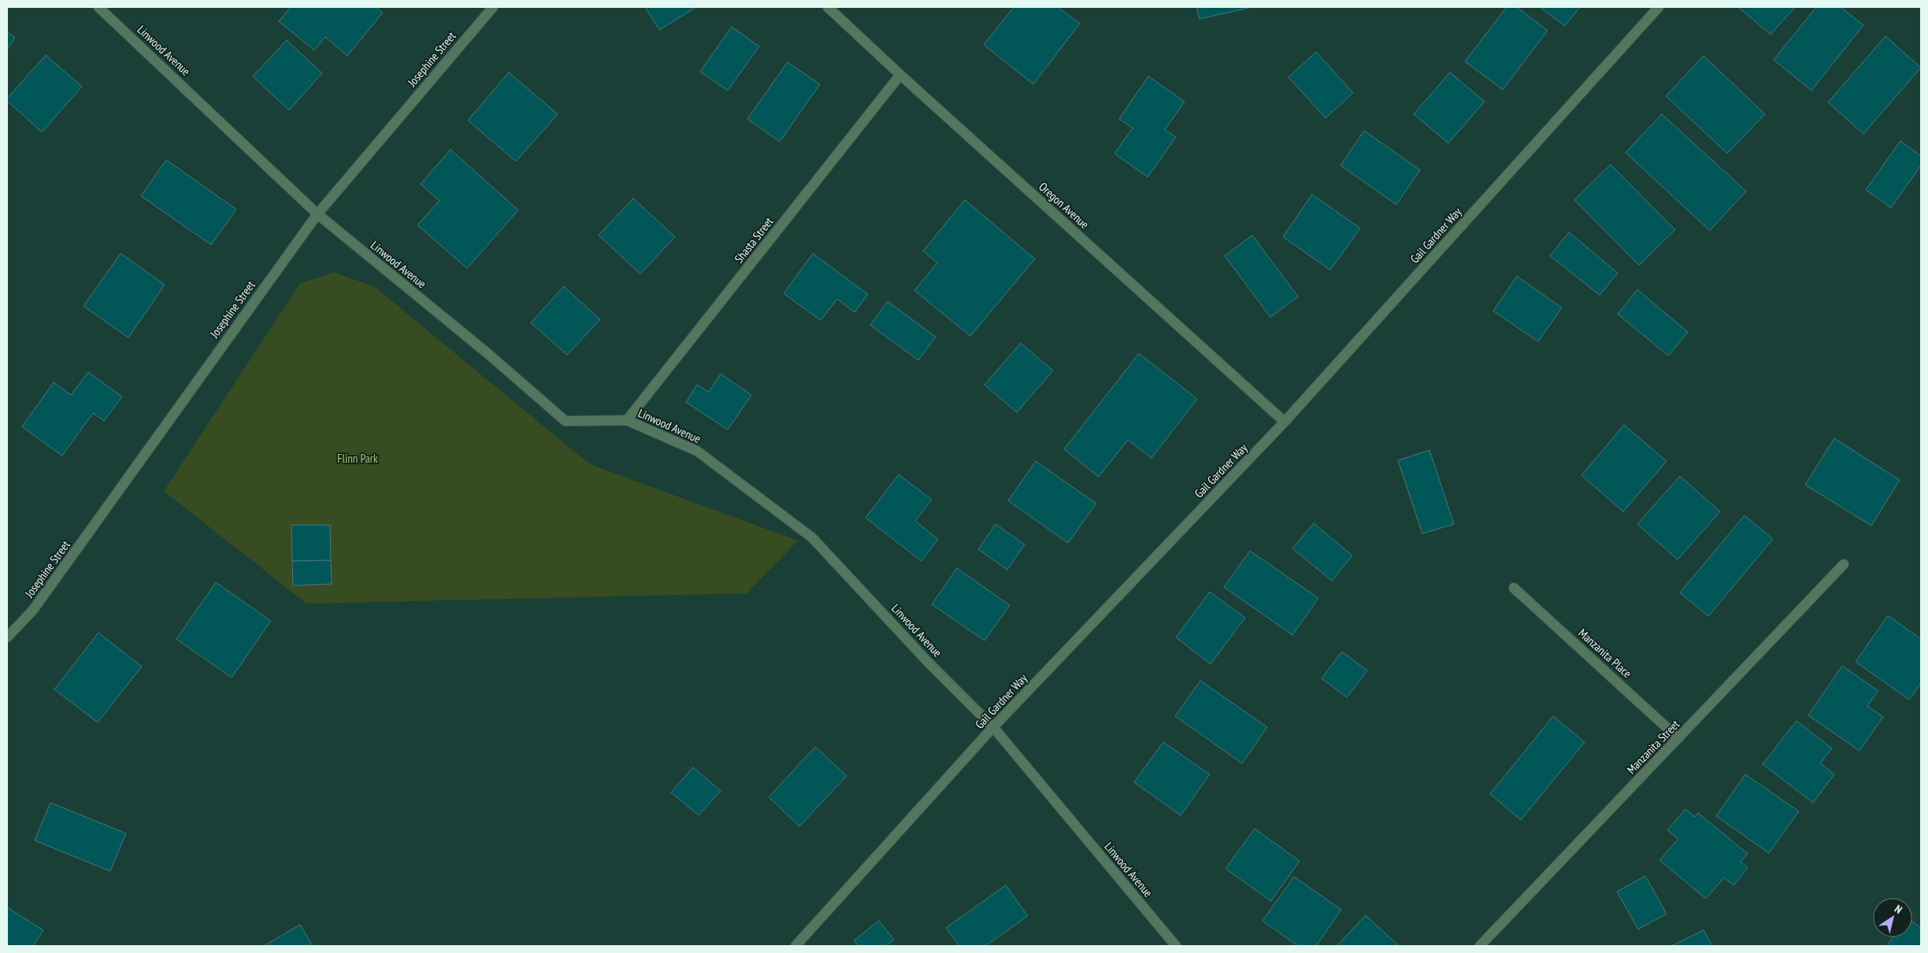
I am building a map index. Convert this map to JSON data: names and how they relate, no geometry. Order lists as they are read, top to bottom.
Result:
{
  "streets": {
    "street": [
      "Linwood Avenue",
      "Josephine Street",
      "Oregon Avenue",
      "Gail Gardner Way",
      "Shasta Street",
      "Manzanita Place",
      "Manzanita Street"
    ]
  },
  "crossings": [
    ["Linwood Avenue", "Josephine Street"],
    ["Linwood Avenue", "Gail Gardner Way"],
    ["Linwood Avenue", "Shasta Street"],
    ["Oregon Avenue", "Gail Gardner Way"],
    ["Oregon Avenue", "Shasta Street"],
    ["Manzanita Place", "Manzanita Street"]
  ],
  "parks": ["Flinn Park"],
  "north": "top right"
}
